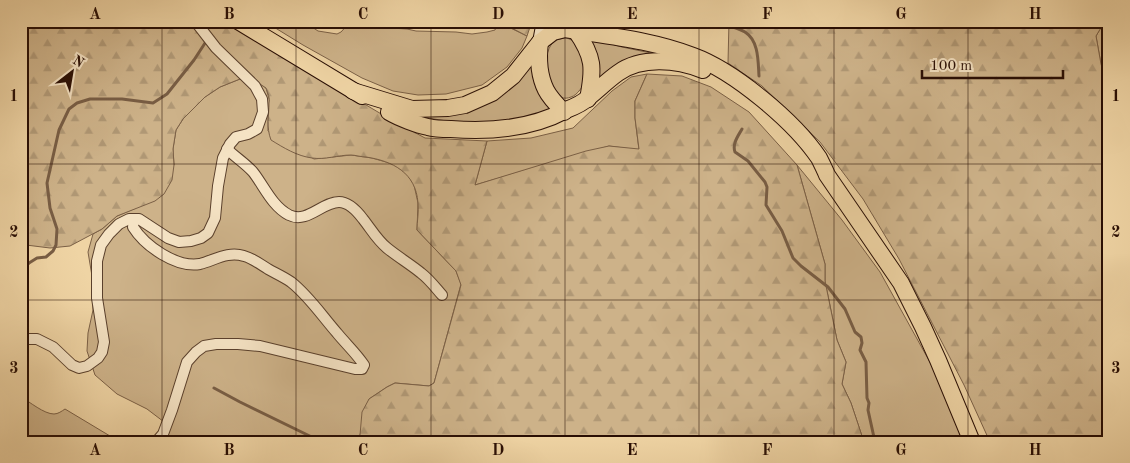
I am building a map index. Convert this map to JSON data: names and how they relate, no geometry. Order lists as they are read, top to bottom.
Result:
{
  "scale_bar": "100 m",
  "north": "top right",
  "grid": {
    "columns": [
      "A",
      "B",
      "C",
      "D",
      "E",
      "F",
      "G",
      "H"
    ],
    "rows": ["1", "2", "3"]
  }
}
